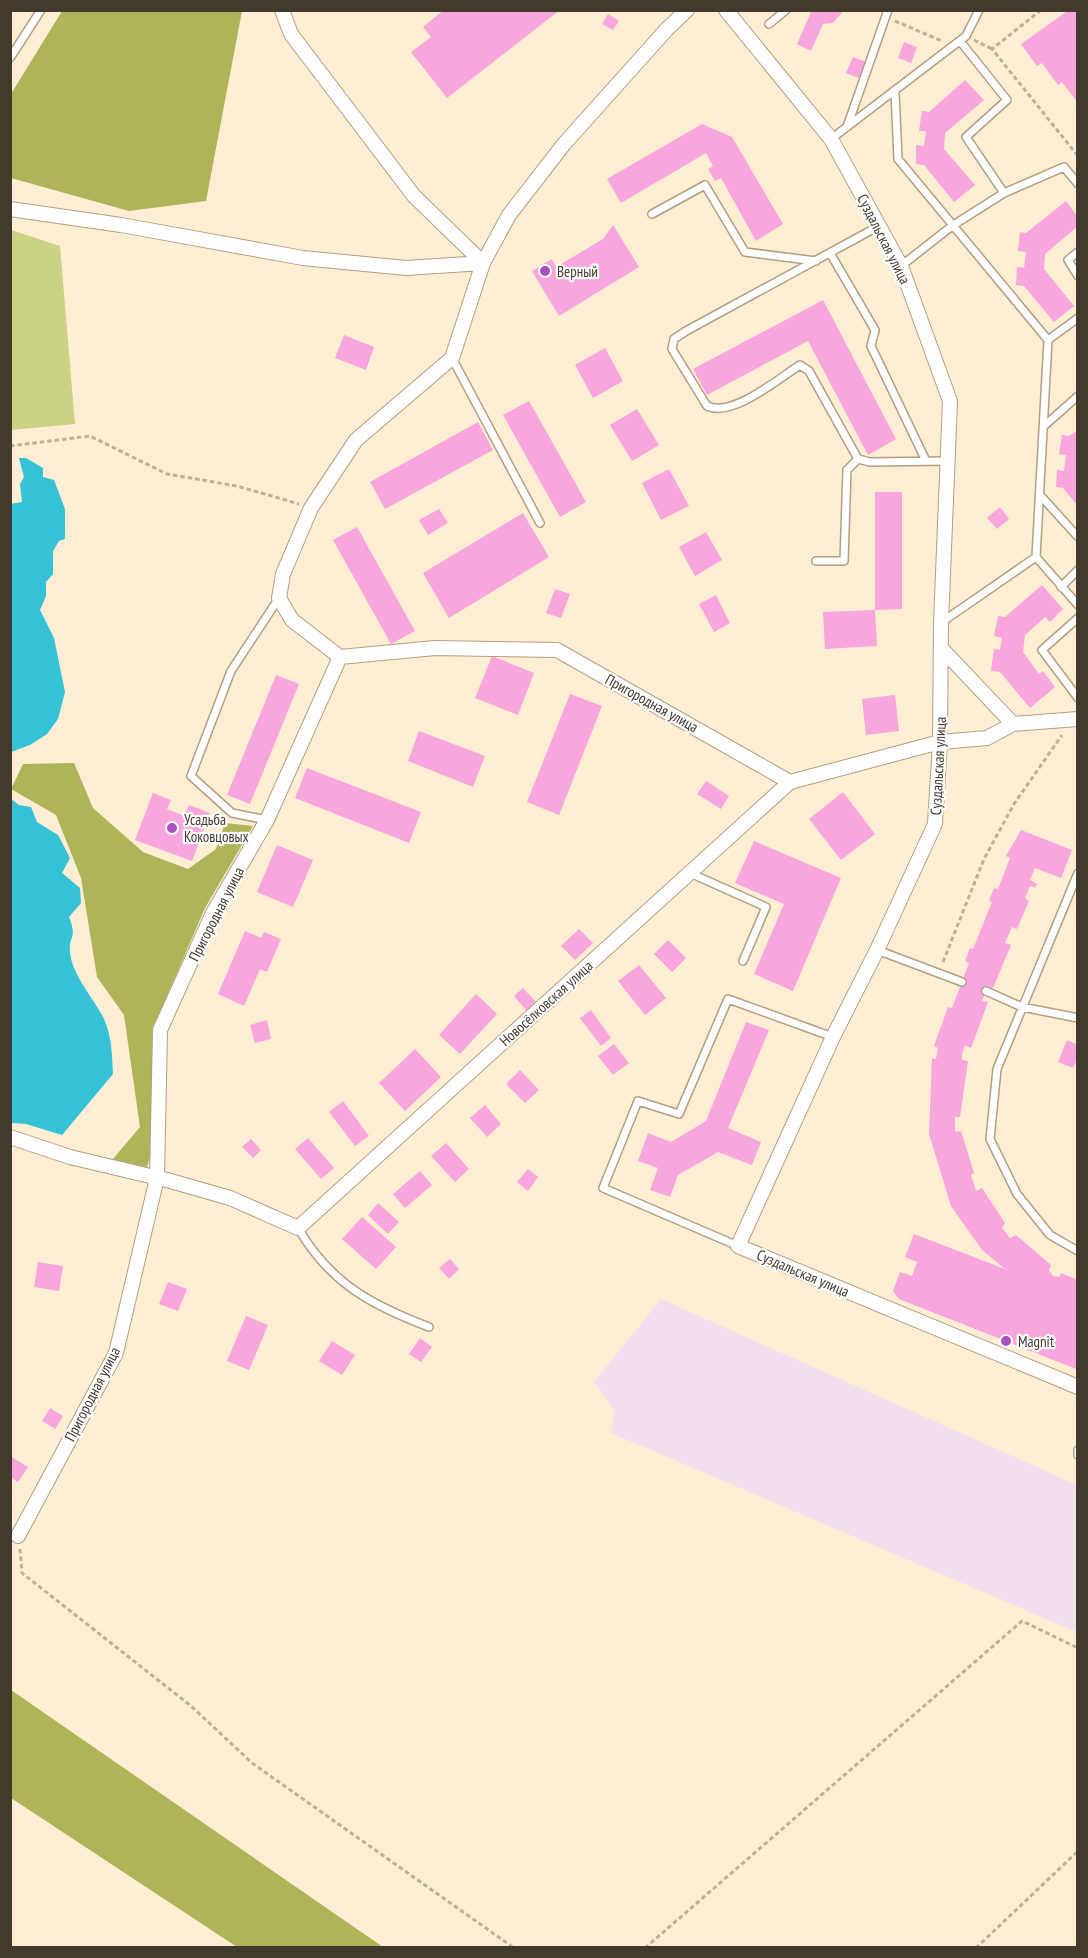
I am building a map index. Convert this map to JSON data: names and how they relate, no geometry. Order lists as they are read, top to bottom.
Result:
{
  "streets": {
    "street": ["Суздальская улица", "Пригородная улица", "Новосёлковская улица"]
  },
  "crossings": [
    ["Суздальская улица", "Новосёлковская улица"],
    ["Пригородная улица", "Новосёлковская улица"]
  ],
  "places": ["Верный", "Усадьба Коковцовых", "Magnit"]
}
